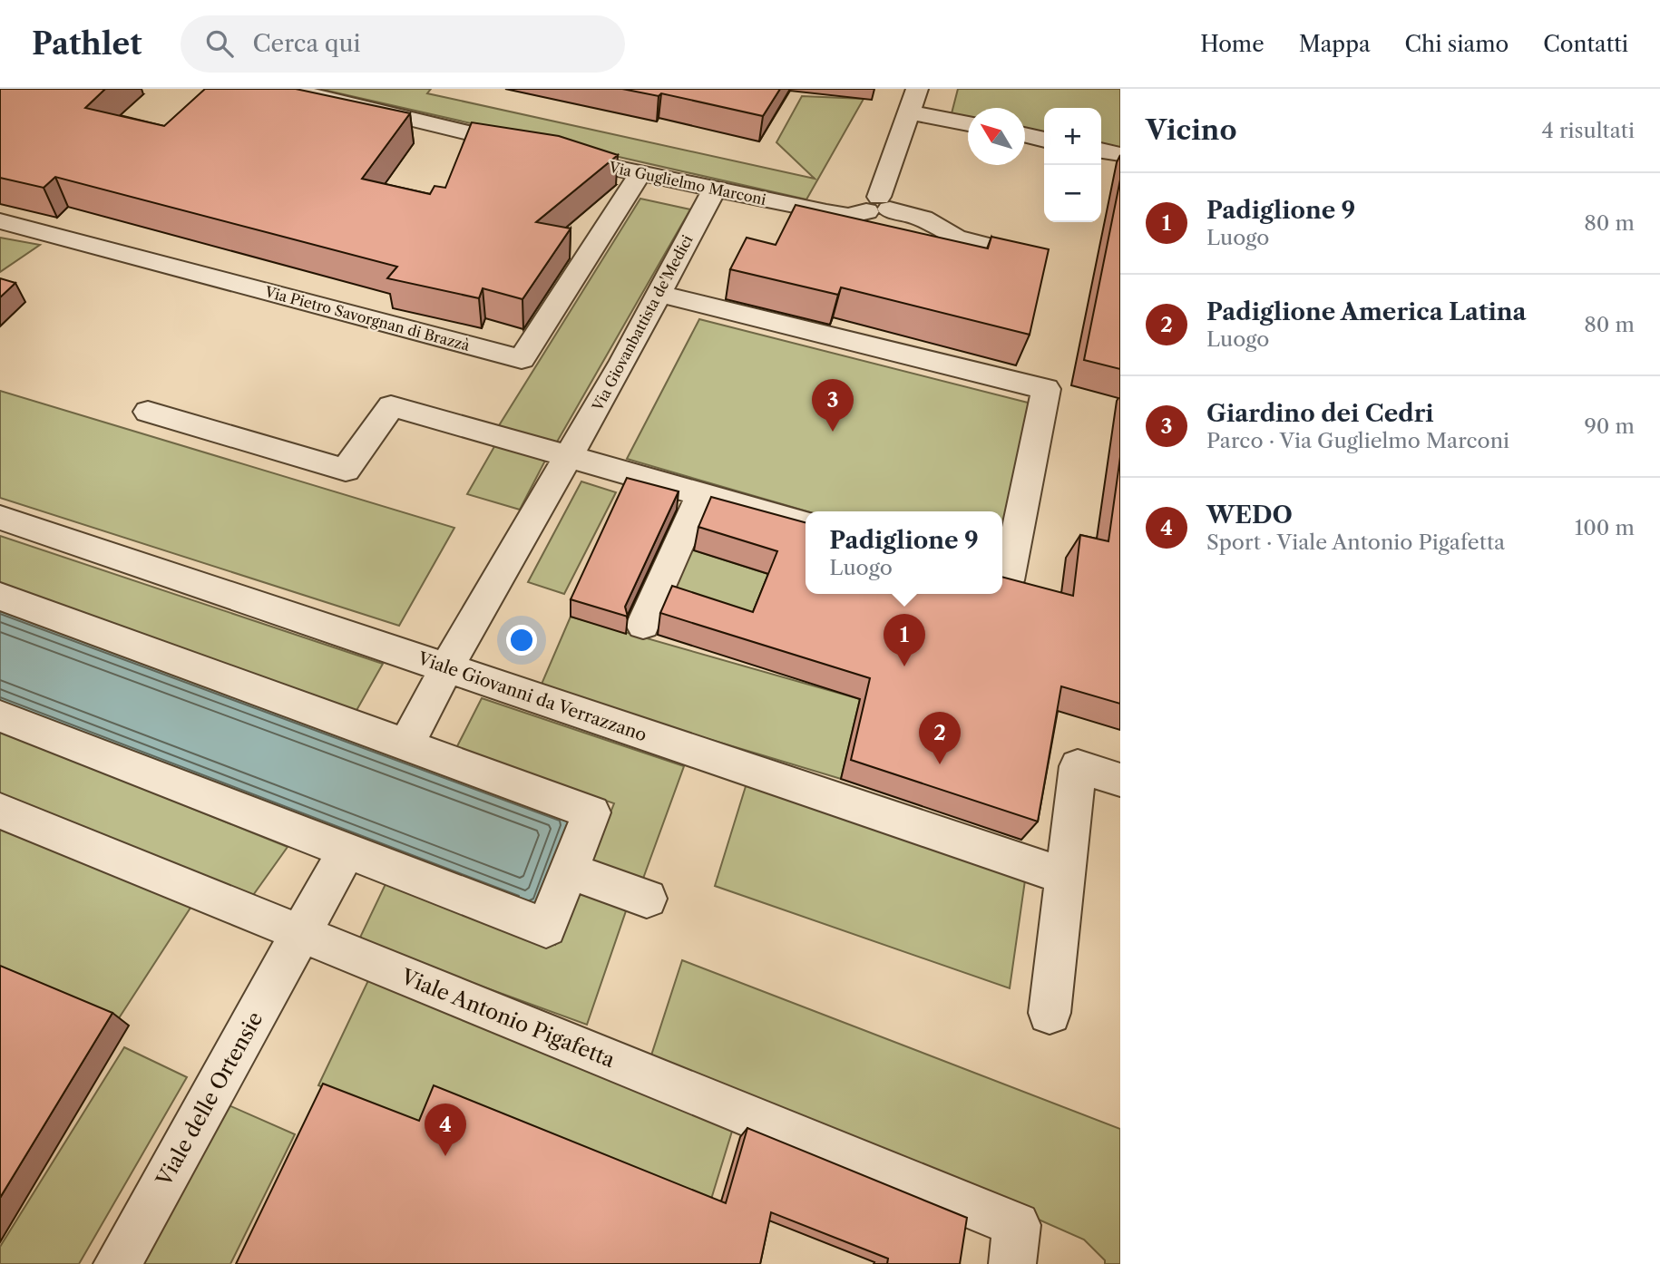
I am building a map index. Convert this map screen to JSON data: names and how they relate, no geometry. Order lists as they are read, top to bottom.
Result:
{
  "streets": {
    "street": [
      "Via Guglielmo Marconi",
      "Via Pietro Savorgnan di Brazzà",
      "Via Giovanbattista de'Medici",
      "Viale Giovanni da Verrazzano",
      "Viale Antonio Pigafetta",
      "Viale delle Ortensie"
    ]
  },
  "crossings": [
    ["Via Guglielmo Marconi", "Via Pietro Savorgnan di Brazzà"],
    ["Via Guglielmo Marconi", "Via Giovanbattista de'Medici"],
    ["Via Giovanbattista de'Medici", "Viale Giovanni da Verrazzano"],
    ["Viale Antonio Pigafetta", "Viale delle Ortensie"]
  ],
  "north": "top left",
  "page": {
    "header": "Pathlet",
    "search": "Cerca qui",
    "nav": [
      "Home",
      "Mappa",
      "Chi siamo",
      "Contatti"
    ],
    "heading": ["Vicino", "4 risultati"],
    "map_buttons": ["+", "−"],
    "list": [
      {
        "mark": "1",
        "name": "Padiglione 9",
        "note": "Luogo",
        "value": "80 m"
      },
      {
        "mark": "2",
        "name": "Padiglione America Latina",
        "note": "Luogo",
        "value": "80 m"
      },
      {
        "mark": "3",
        "name": "Giardino dei Cedri",
        "note": "Parco · Via Guglielmo Marconi",
        "value": "90 m"
      },
      {
        "mark": "4",
        "name": "WEDO",
        "note": "Sport · Viale Antonio Pigafetta",
        "value": "100 m"
      }
    ],
    "pins": [
      "3",
      "1",
      "2",
      "4"
    ],
    "popup": ["Padiglione 9", "Luogo"]
  }
}
